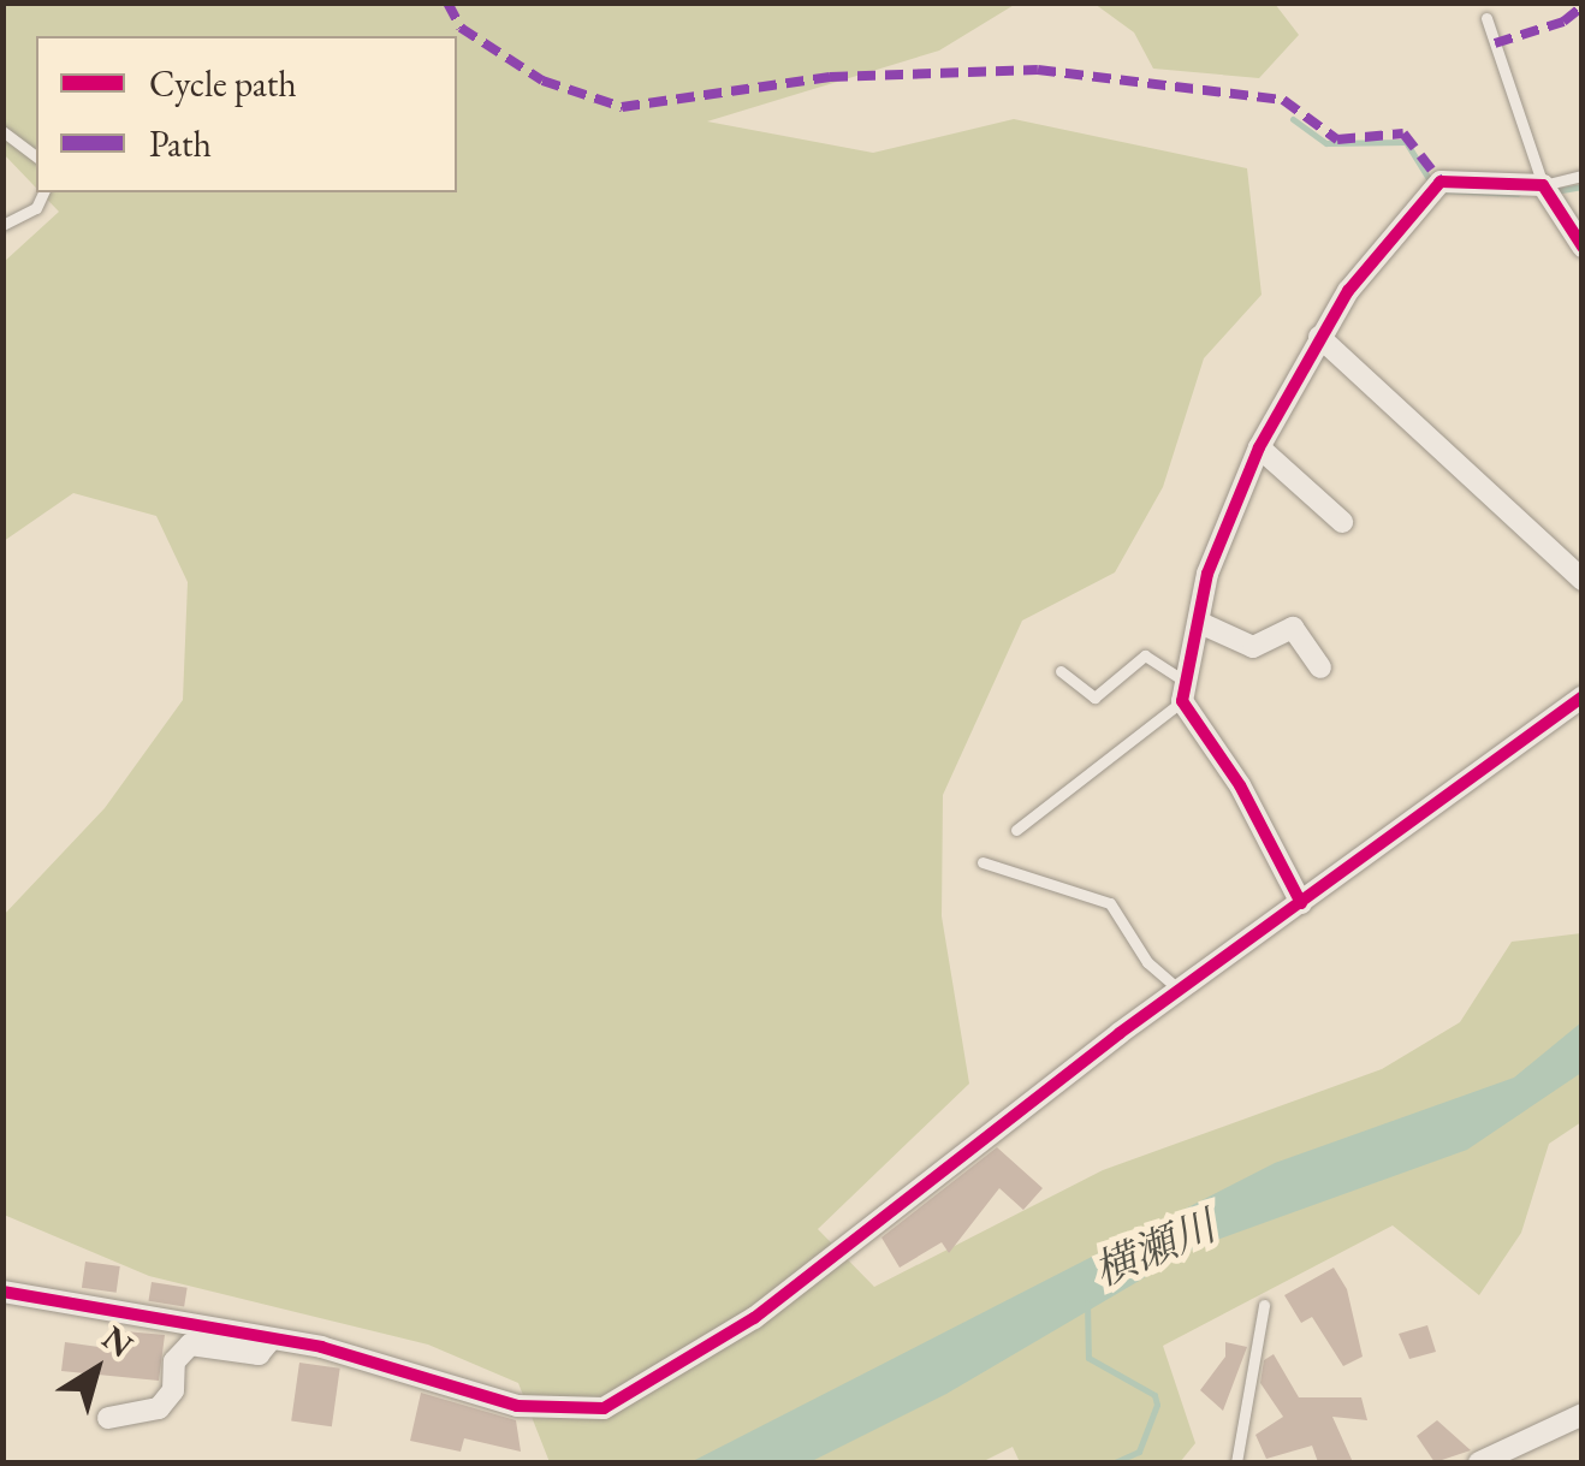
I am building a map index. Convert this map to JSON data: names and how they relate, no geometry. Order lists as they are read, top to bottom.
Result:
{
  "water": ["横瀬川"],
  "legend": ["Cycle path", "Path"],
  "north": "top right"
}
